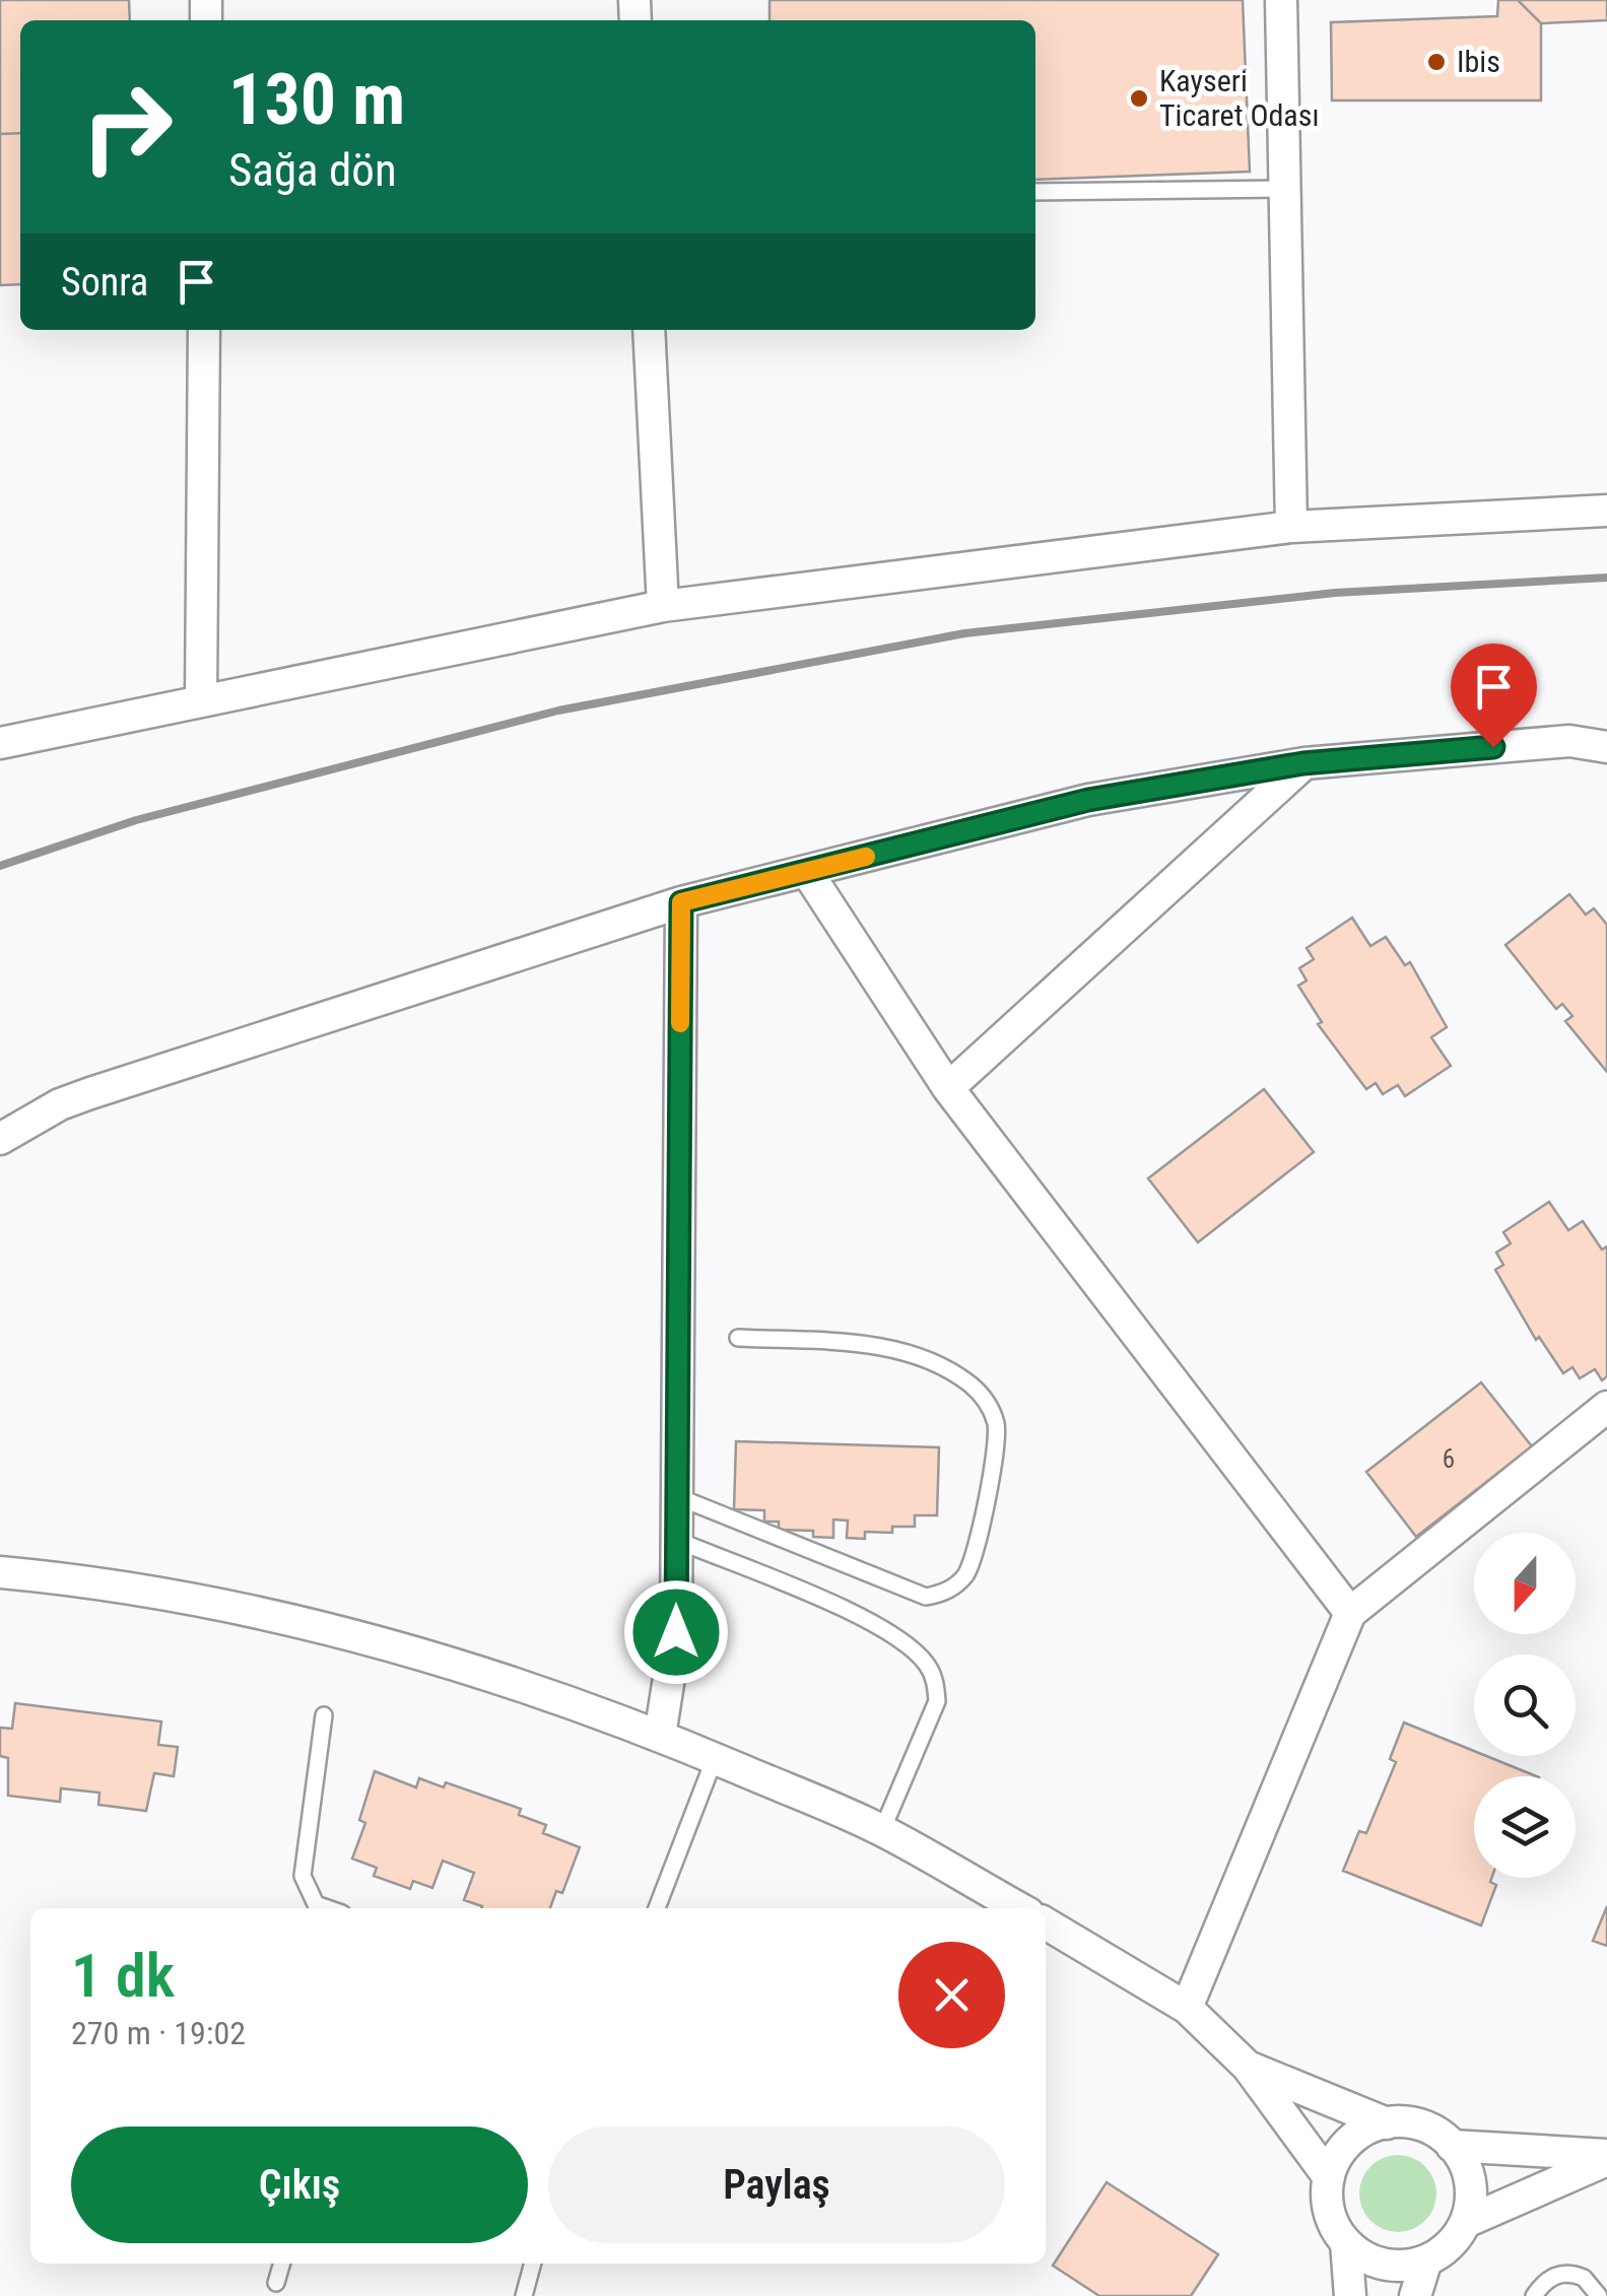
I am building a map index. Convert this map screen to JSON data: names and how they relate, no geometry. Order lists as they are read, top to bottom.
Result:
{
  "places": ["Ibis", "Kayseri Ticaret Odası"],
  "house_numbers": ["6"],
  "north": "bottom",
  "page": {
    "turn": ["130 m", "Sağa dön"],
    "then": "Sonra",
    "heading": ["1 dk", "270 m · 19:02"],
    "buttons": ["Çıkış", "Paylaş"]
  }
}
